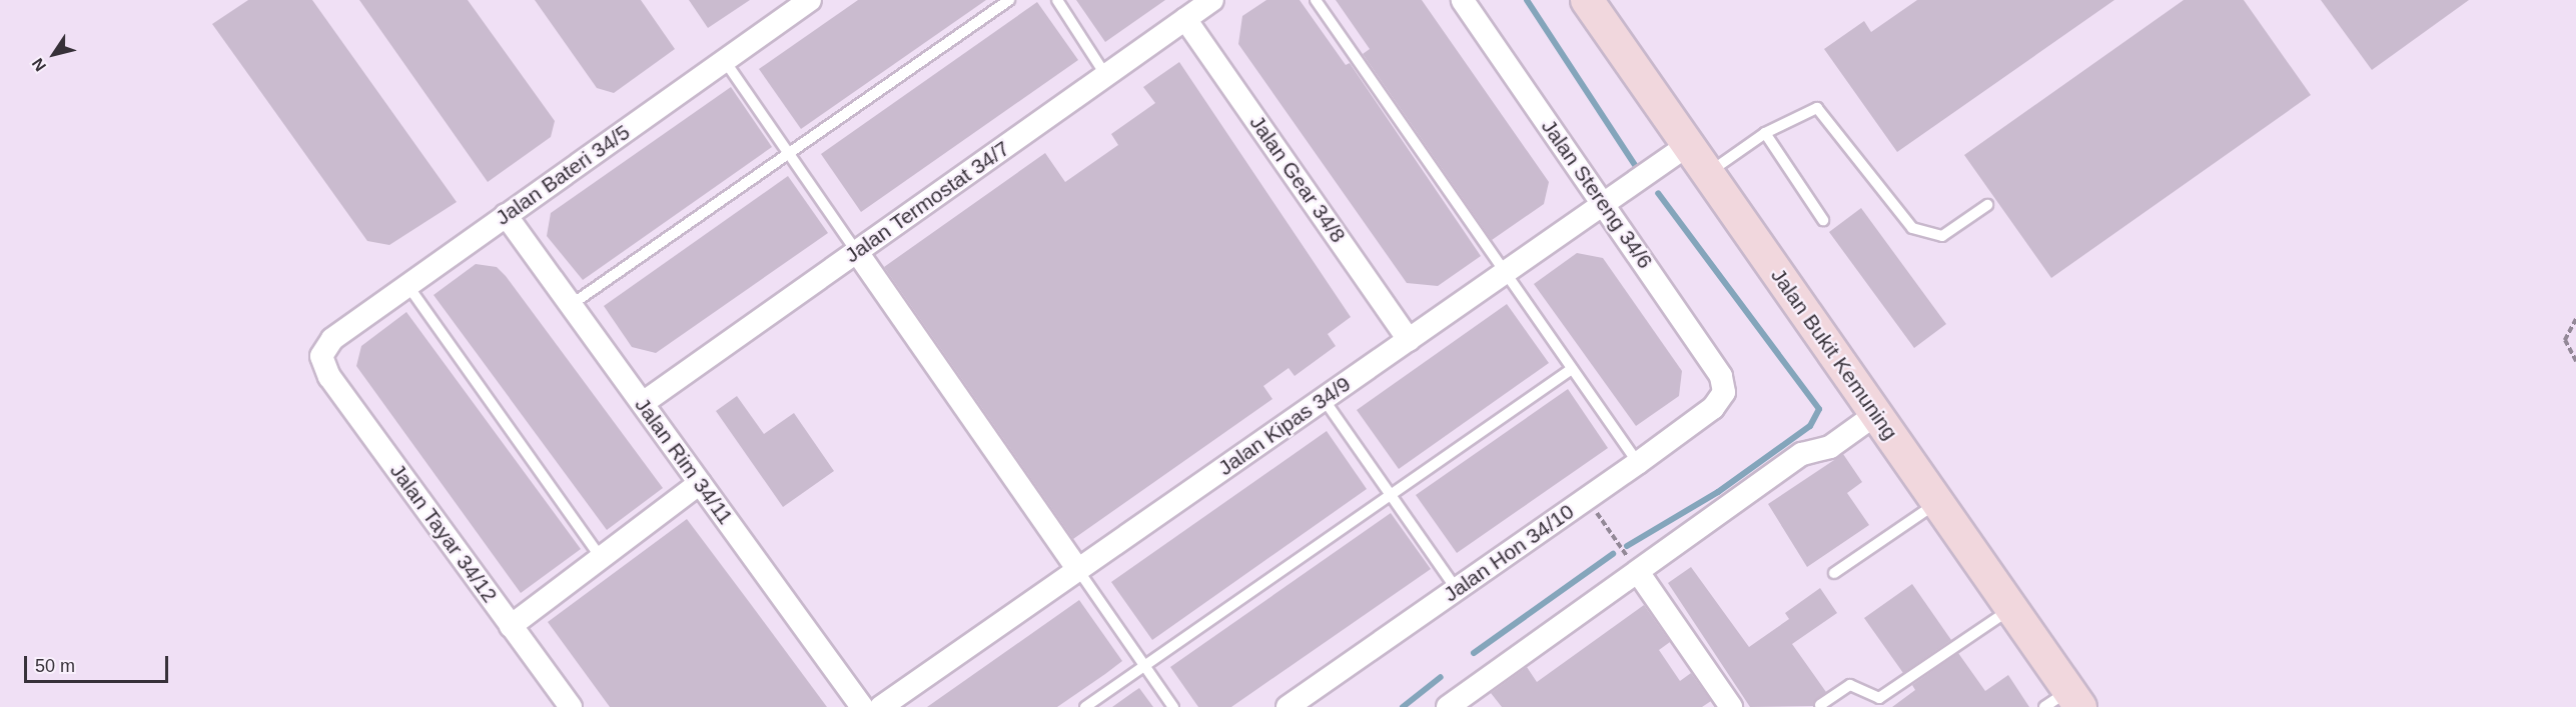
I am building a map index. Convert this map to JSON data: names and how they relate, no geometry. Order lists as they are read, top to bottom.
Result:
{
  "streets": {
    "main road": ["Jalan Bukit Kemuning"],
    "street": [
      "Jalan Bateri 34/5",
      "Jalan Gear 34/8",
      "Jalan Stereng 34/6",
      "Jalan Termostat 34/7",
      "Jalan Kipas 34/9",
      "Jalan Rim 34/11",
      "Jalan Tayar 34/12",
      "Jalan Hon 34/10"
    ]
  },
  "crossings": [
    ["Jalan Bateri 34/5", "Jalan Rim 34/11"],
    ["Jalan Bateri 34/5", "Jalan Tayar 34/12"],
    ["Jalan Gear 34/8", "Jalan Termostat 34/7"],
    ["Jalan Gear 34/8", "Jalan Kipas 34/9"],
    ["Jalan Stereng 34/6", "Jalan Kipas 34/9"],
    ["Jalan Stereng 34/6", "Jalan Hon 34/10"],
    ["Jalan Termostat 34/7", "Jalan Rim 34/11"],
    ["Jalan Bukit Kemuning", "Jalan Kipas 34/9"]
  ],
  "scale_bar": "50 m",
  "north": "bottom left"
}
